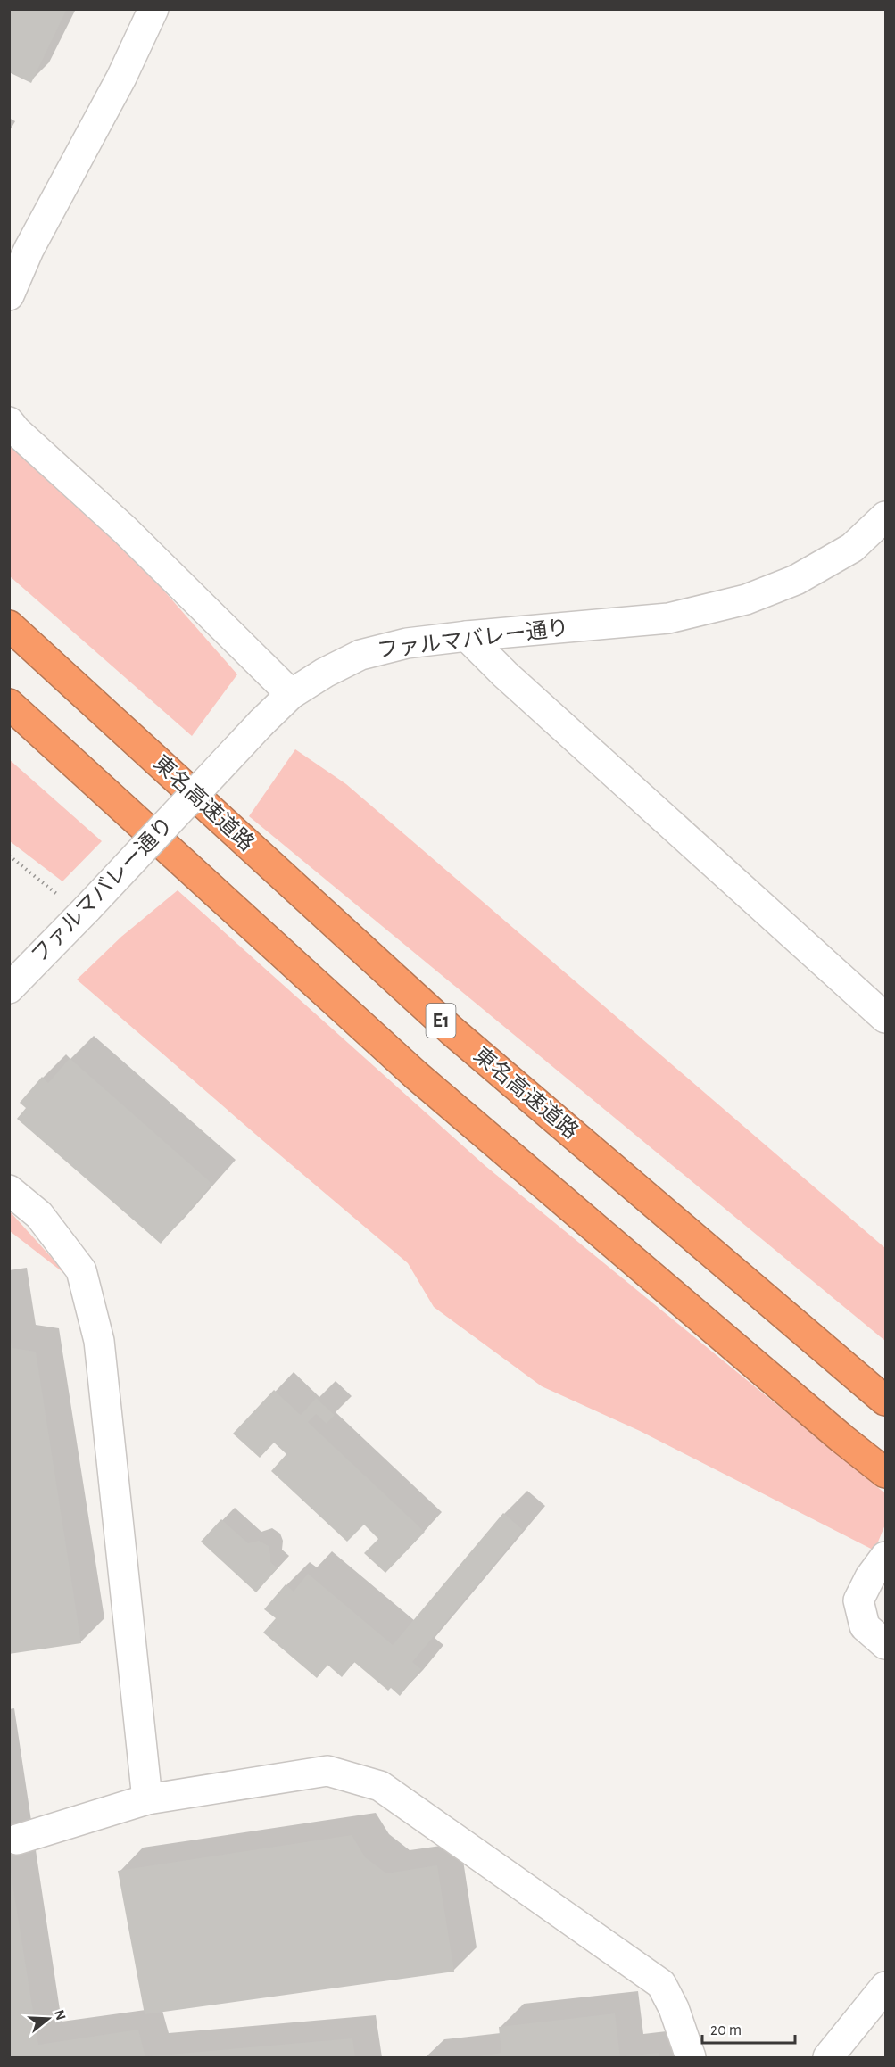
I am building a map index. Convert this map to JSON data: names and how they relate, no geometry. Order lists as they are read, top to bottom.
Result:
{
  "streets": {
    "highway": ["東名高速道路", "E1"],
    "street": ["ファルマバレー通り"]
  },
  "scale_bar": "20 m",
  "north": "right"
}
